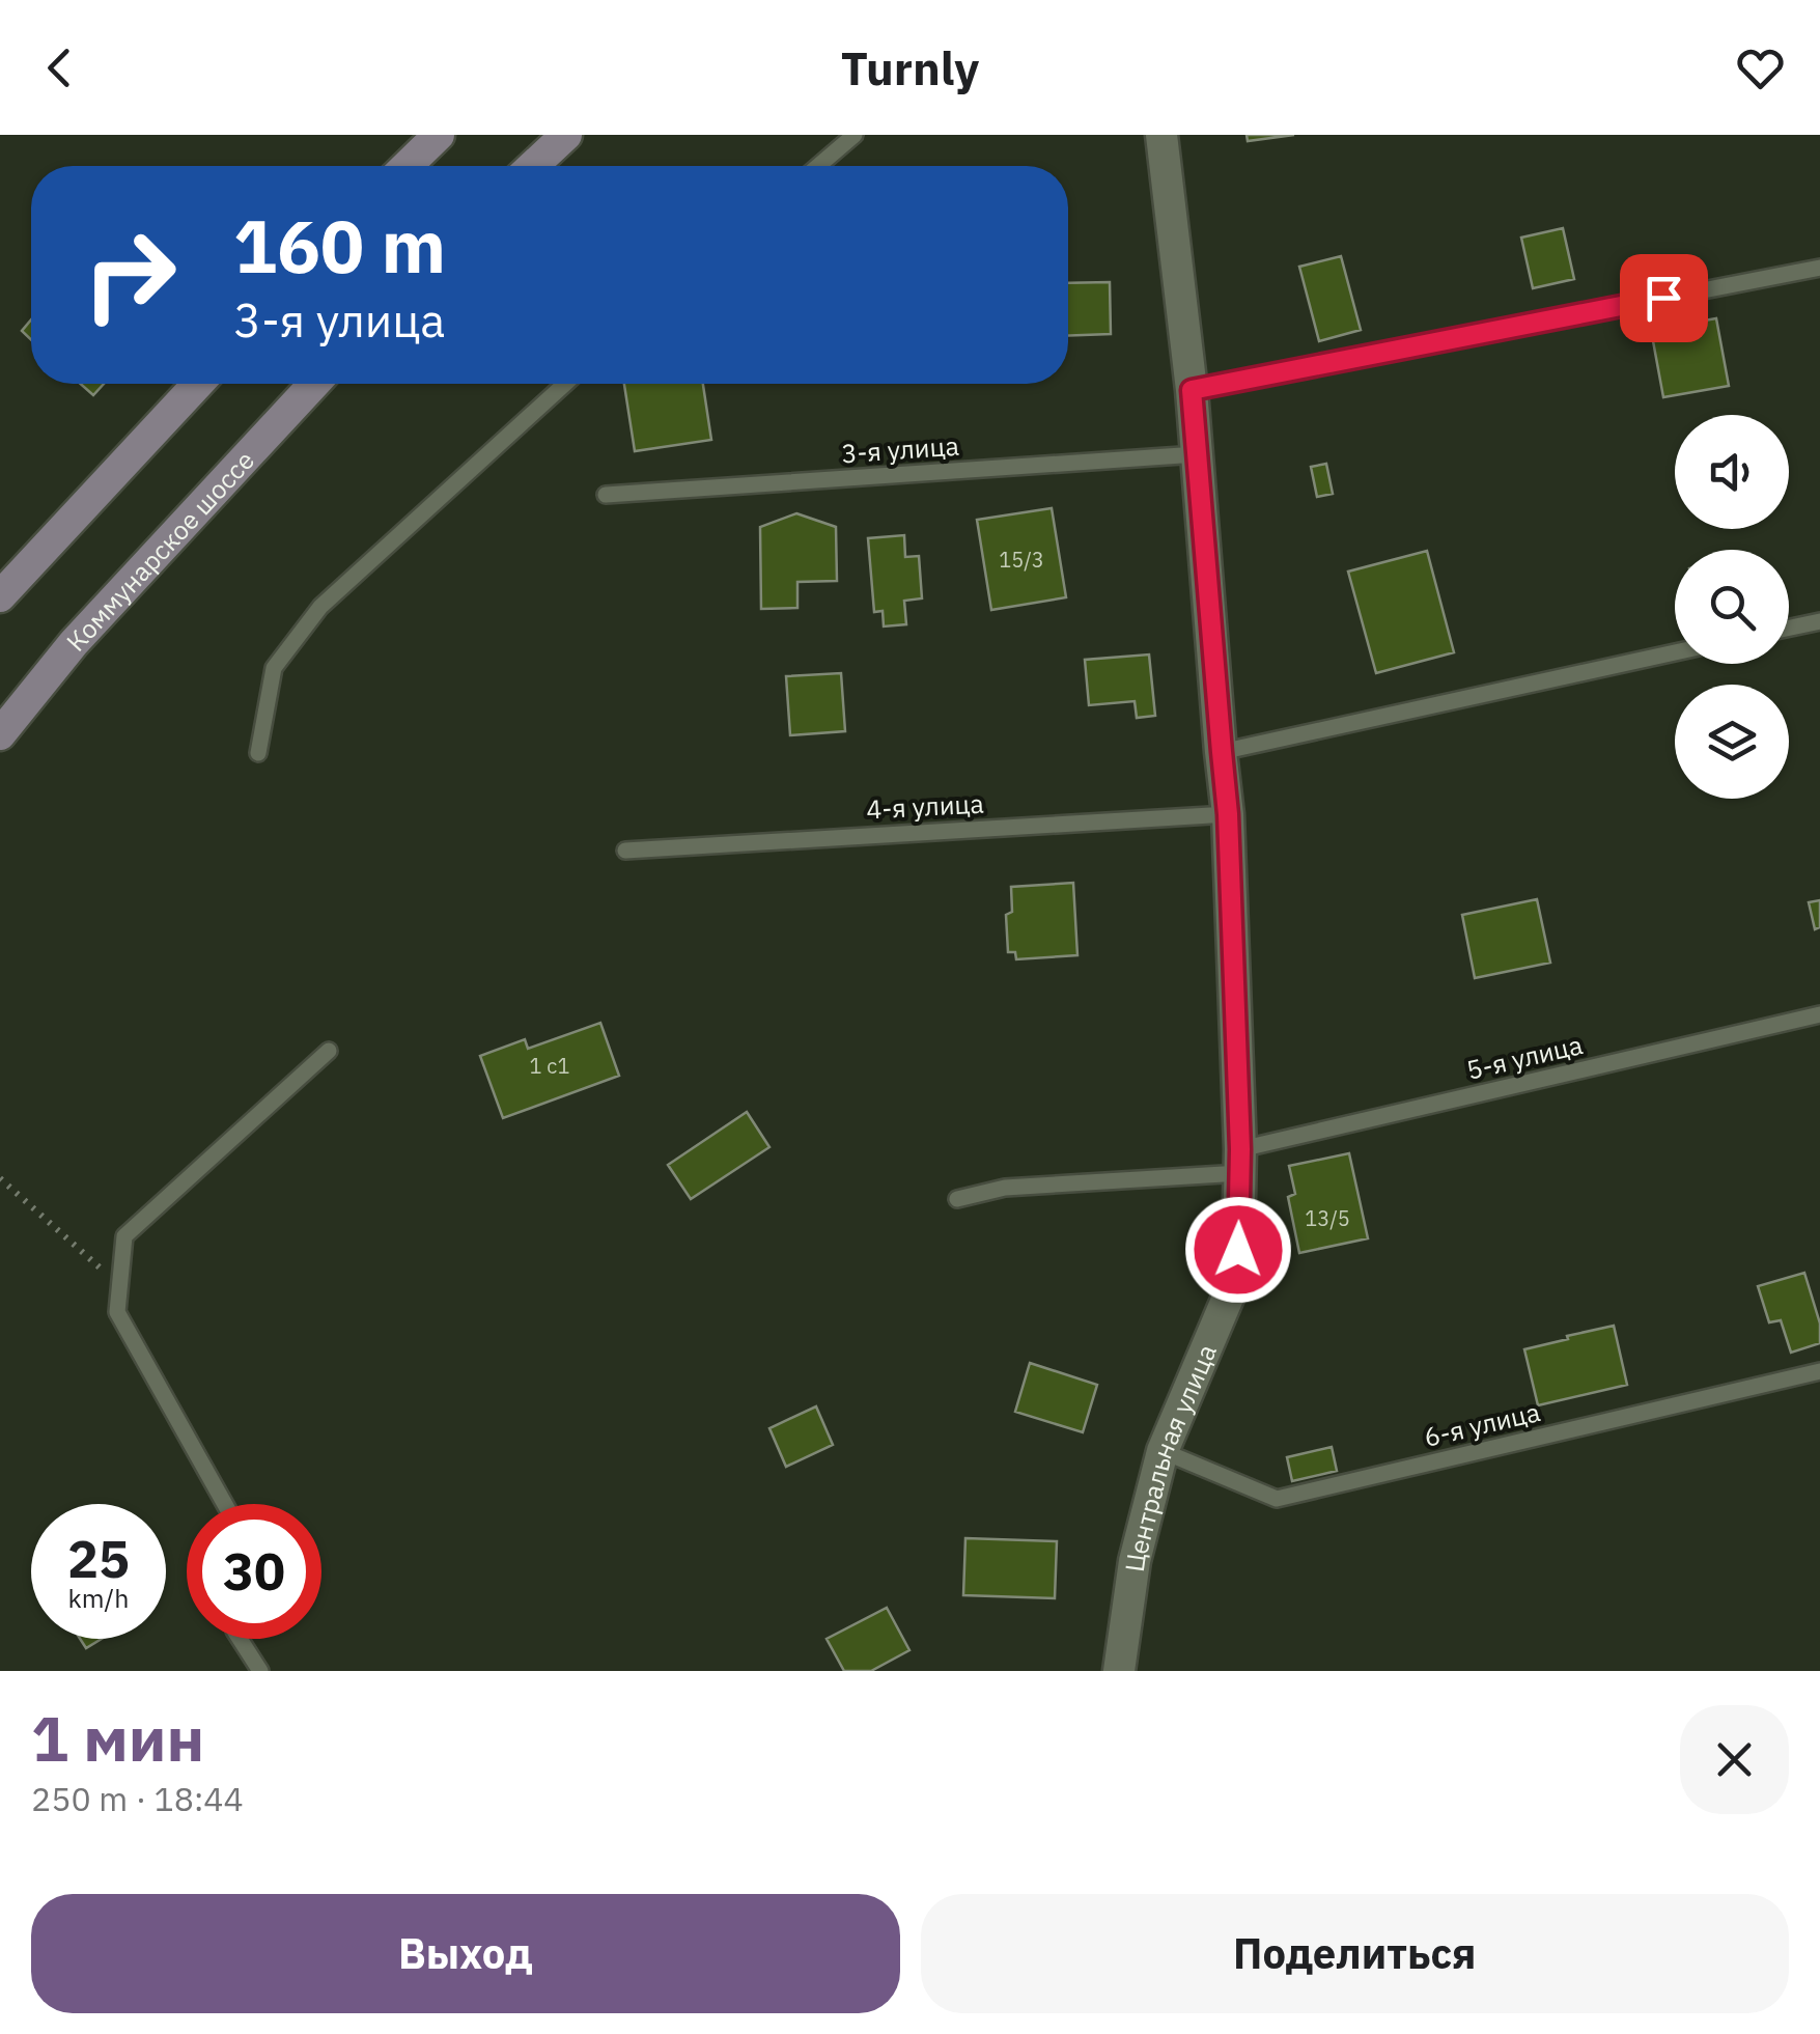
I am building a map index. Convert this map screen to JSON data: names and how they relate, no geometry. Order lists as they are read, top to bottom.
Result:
{
  "streets": {
    "main road": ["Коммунарское шоссе"],
    "street": ["Центральная улица"],
    "lane": [
      "3-я улица",
      "4-я улица",
      "5-я улица",
      "6-я улица"
    ]
  },
  "crossings": [
    ["3-я улица", "Центральная улица"],
    ["4-я улица", "Центральная улица"],
    ["5-я улица", "Центральная улица"],
    ["6-я улица", "Центральная улица"]
  ],
  "house_numbers": ["15/3", "1 с1", "13/5"],
  "page": {
    "header": "Turnly",
    "turn": ["160 m", "3-я улица"],
    "speed": "25 km/h",
    "limit": "30",
    "heading": ["1 мин", "250 m · 18:44"],
    "buttons": ["Выход", "Поделиться"]
  }
}
